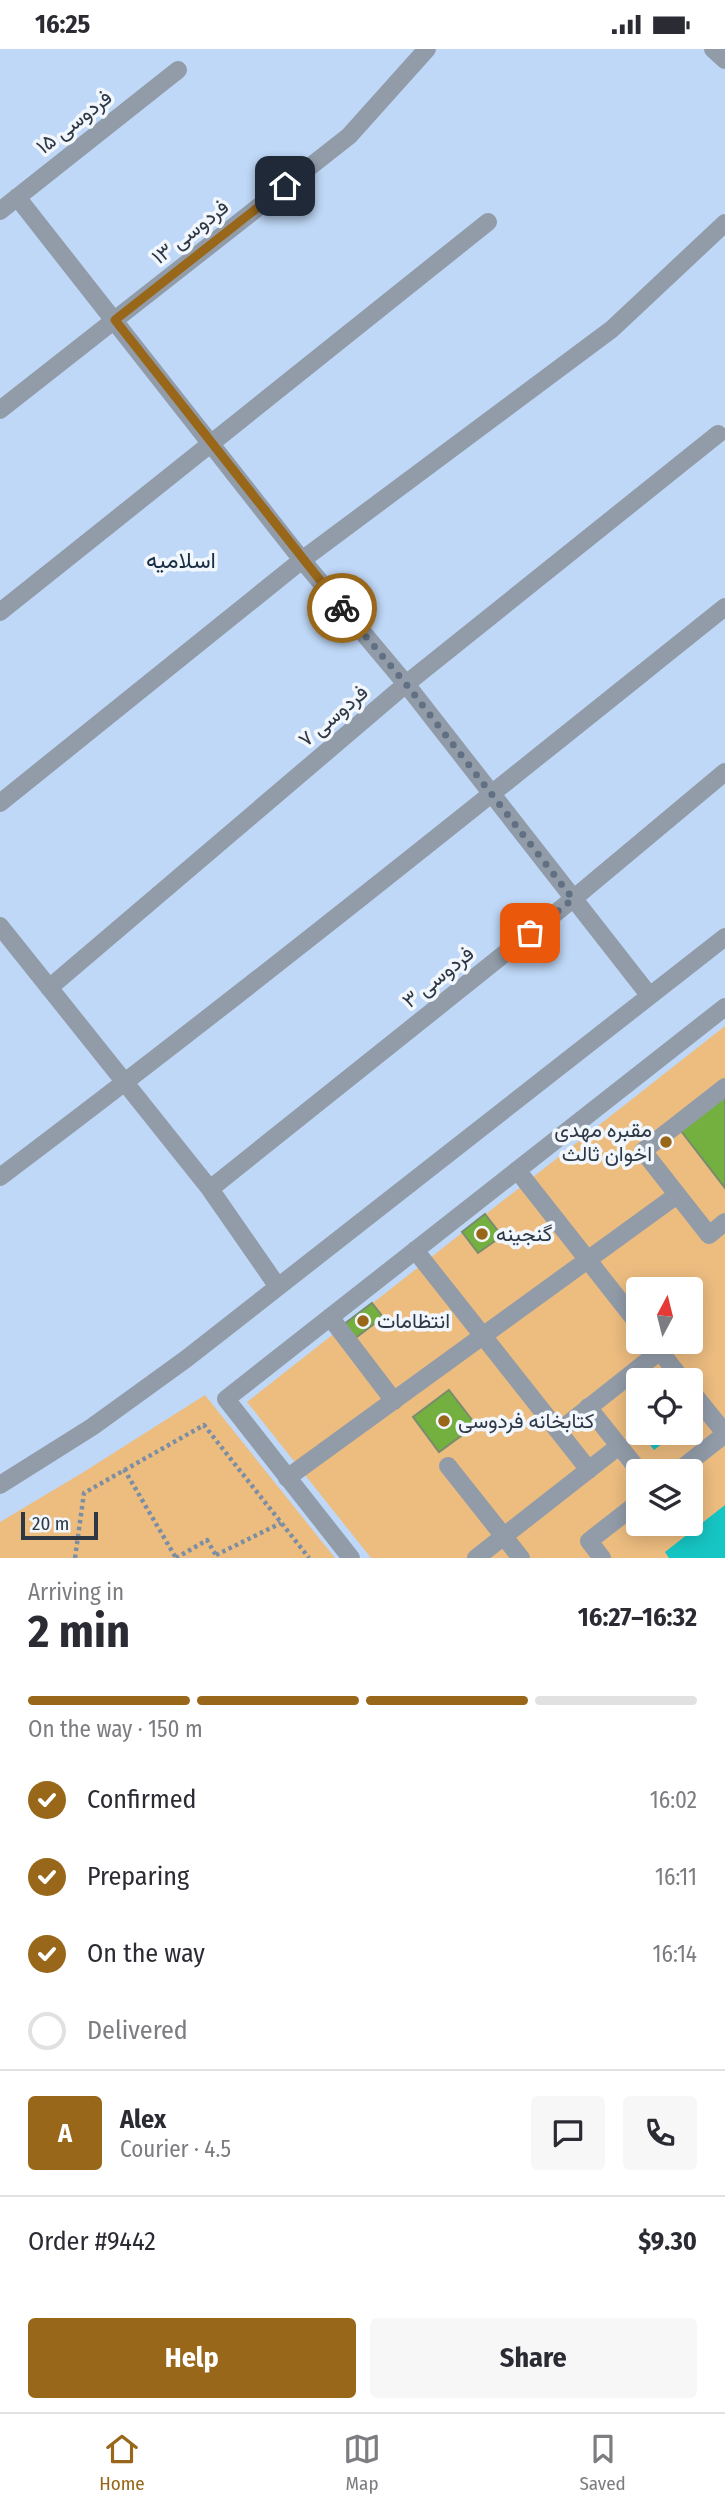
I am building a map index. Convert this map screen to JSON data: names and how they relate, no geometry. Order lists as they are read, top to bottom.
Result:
{
  "streets": {
    "street": [
      "فردوسی ۱۵",
      "فردوسی ۱۳",
      "فردوسی ۷",
      "فردوسی ۳"
    ]
  },
  "districts": ["اسلامیه"],
  "places": [
    "مقبره مهدی اخوان ثالث",
    "گنجینه",
    "انتظامات",
    "کتابخانه فردوسی"
  ],
  "scale_bar": "20 m",
  "north": "top",
  "page": {
    "status": "16:25",
    "scale": "20 m",
    "heading": ["2 min", "Arriving in", "16:27–16:32"],
    "panel": [
      "Alex",
      "Courier · 4.5",
      "Order #9442",
      "$9.30"
    ],
    "bar": "On the way · 150 m",
    "list": [
      ["Confirmed", "16:02"],
      ["Preparing", "16:11"],
      ["On the way", "16:14"],
      "Delivered"
    ],
    "round": "A",
    "buttons": ["Help", "Share"],
    "tabs": ["Home", "Map", "Saved"]
  }
}
